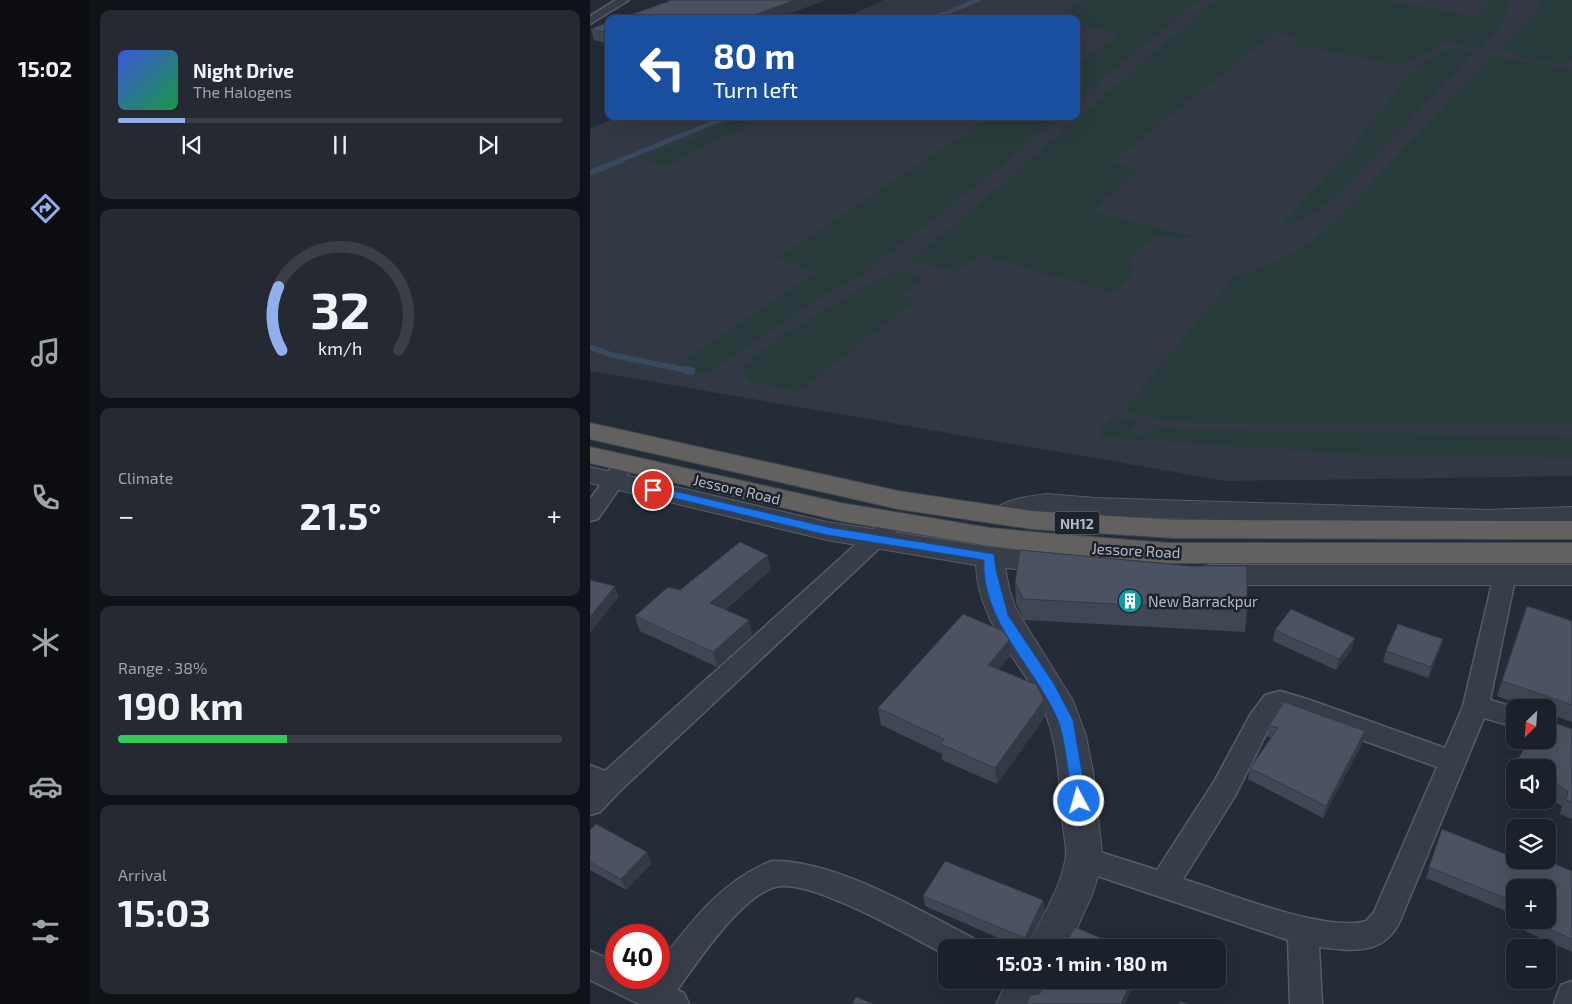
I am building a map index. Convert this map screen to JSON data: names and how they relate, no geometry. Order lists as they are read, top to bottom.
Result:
{
  "streets": {
    "highway": ["Jessore Road", "NH12"]
  },
  "places": {
    "building": ["New Barrackpur"]
  },
  "north": "bottom left",
  "page": {
    "tabs": "15:02",
    "turn": ["80 m", "Turn left"],
    "song": ["Night Drive", "The Halogens"],
    "tile": [
      "Climate",
      ["Range · 38%", "190 km"],
      ["Arrival", "15:03"]
    ],
    "heat": ["−", "21.5°", "+"],
    "map_buttons": ["+", "−"],
    "limit": "40",
    "trip": "15:03 · 1 min · 180 m",
    "gauge": ["32", "km/h"]
  }
}
